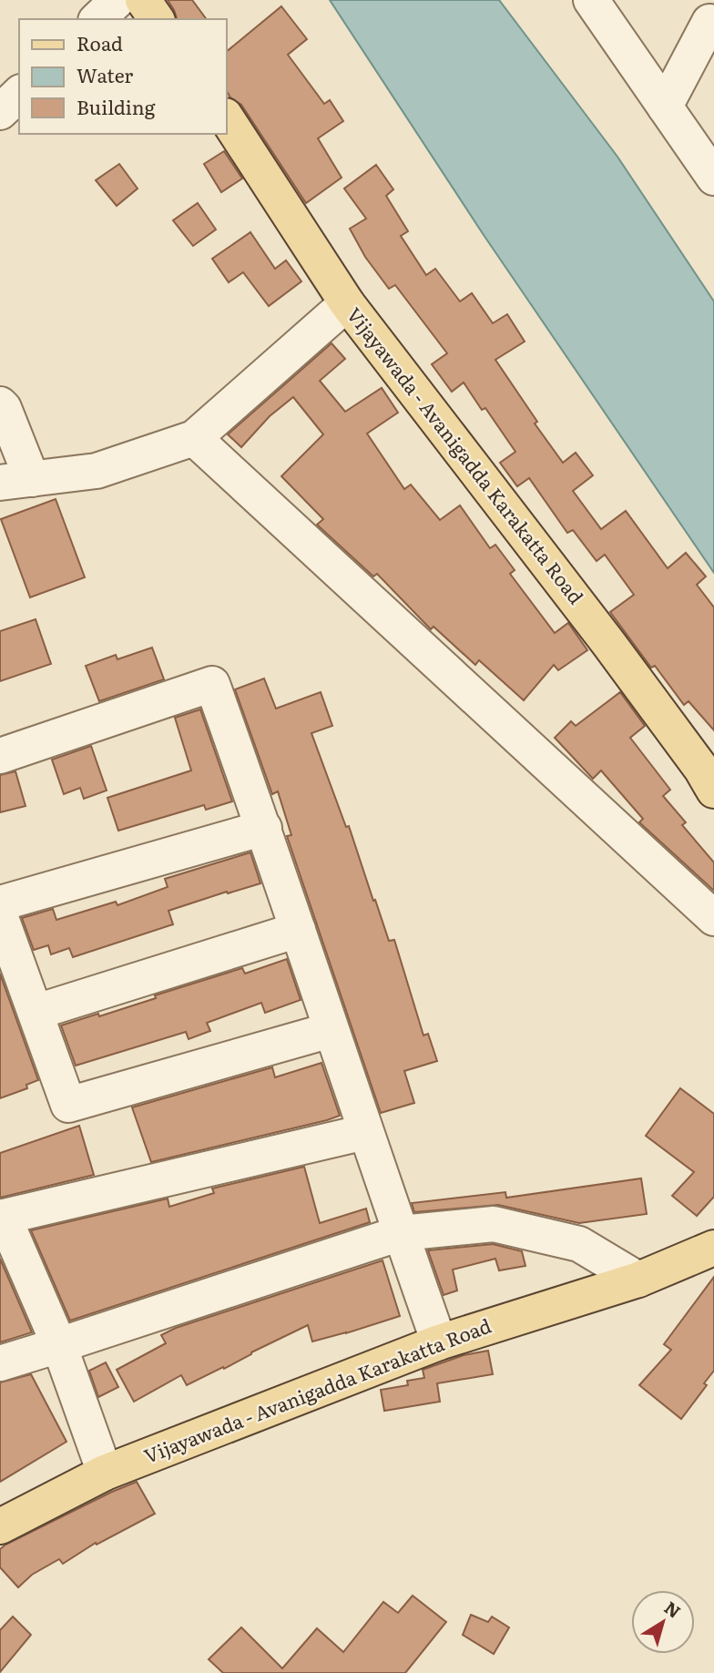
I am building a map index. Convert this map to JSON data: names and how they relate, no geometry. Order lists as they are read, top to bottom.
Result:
{
  "streets": {
    "main road": ["Vijayawada - Avanigadda Karakatta Road"]
  },
  "legend": ["Road", "Water", "Building"],
  "north": "top right"
}
